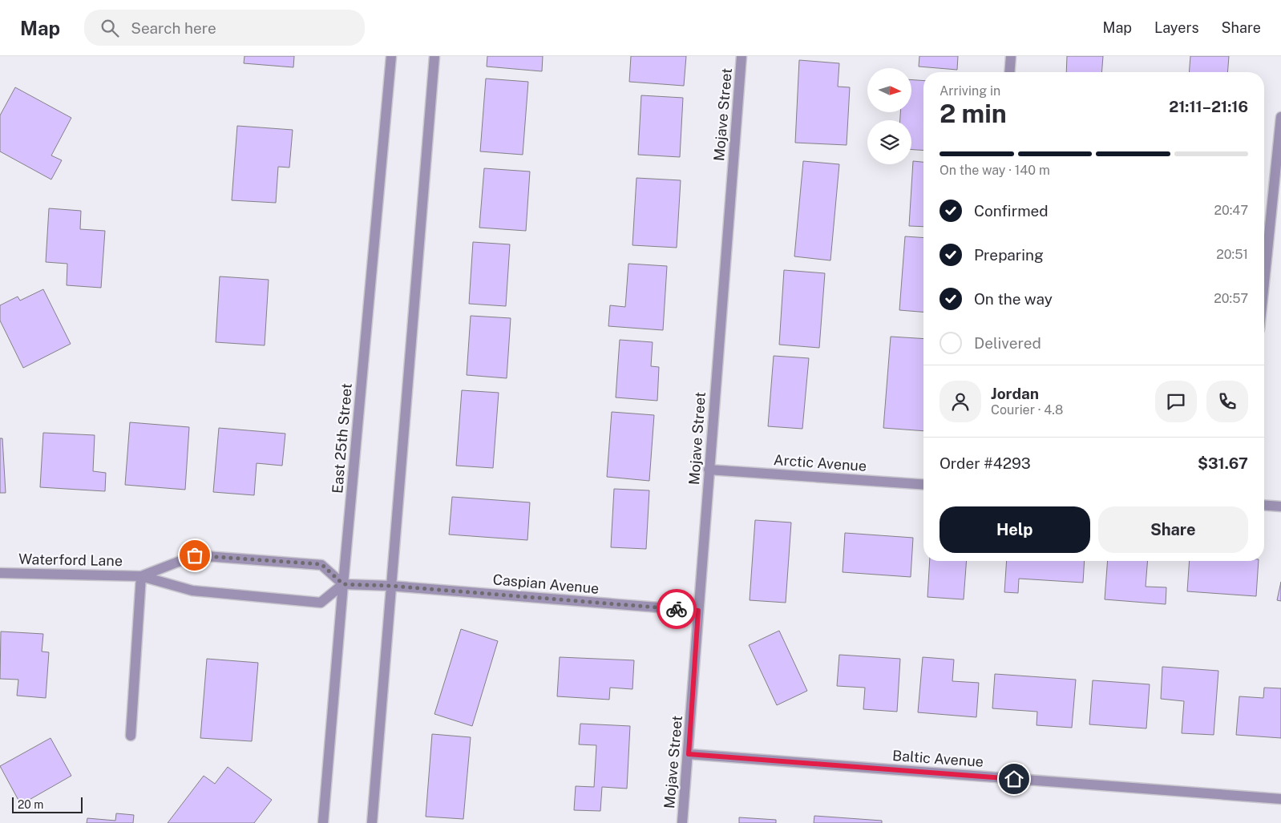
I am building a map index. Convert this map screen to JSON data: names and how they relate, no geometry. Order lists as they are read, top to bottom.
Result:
{
  "streets": {
    "street": [
      "Mojave Street",
      "East 25th Street",
      "Arctic Avenue",
      "Waterford Lane",
      "Caspian Avenue",
      "Baltic Avenue"
    ]
  },
  "crossings": [
    ["Mojave Street", "Arctic Avenue"],
    ["Mojave Street", "Caspian Avenue"],
    ["Mojave Street", "Baltic Avenue"],
    ["East 25th Street", "Waterford Lane"]
  ],
  "scale_bar": "20 m",
  "north": "right",
  "page": {
    "header": "Map",
    "search": "Search here",
    "nav": ["Map", "Layers", "Share"],
    "heading": ["2 min", "Arriving in", "21:11–21:16"],
    "panel": [
      "Jordan",
      "Courier · 4.8",
      "Order #4293",
      "$31.67"
    ],
    "bar": "On the way · 140 m",
    "list": [
      ["Confirmed", "20:47"],
      ["Preparing", "20:51"],
      ["On the way", "20:57"],
      "Delivered"
    ],
    "buttons": ["Help", "Share"],
    "scale": "20 m"
  }
}
